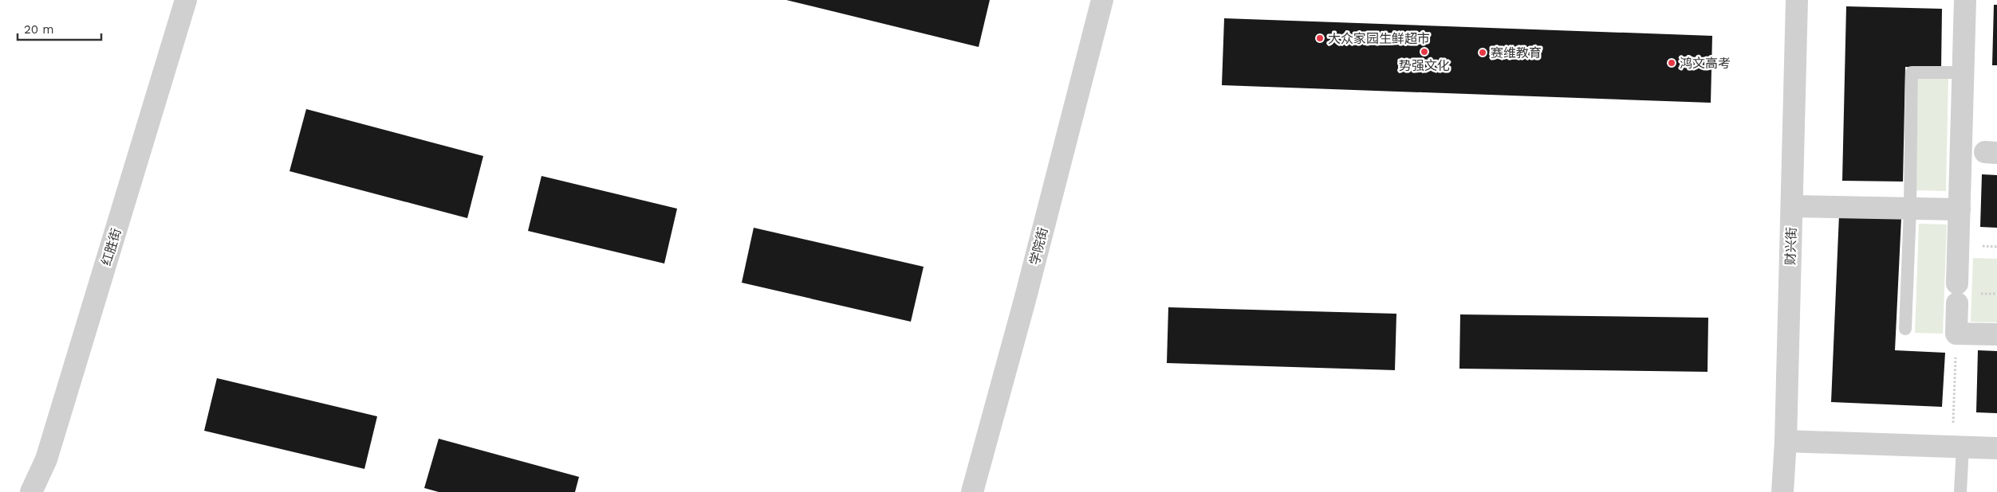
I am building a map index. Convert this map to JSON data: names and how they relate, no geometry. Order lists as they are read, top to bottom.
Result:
{
  "streets": {
    "street": ["学院街", "财兴街", "红胜街"]
  },
  "places": [
    "大众家园生鲜超市",
    "势强文化",
    "赛维教育",
    "鸿文高考"
  ],
  "scale_bar": "20 m"
}
